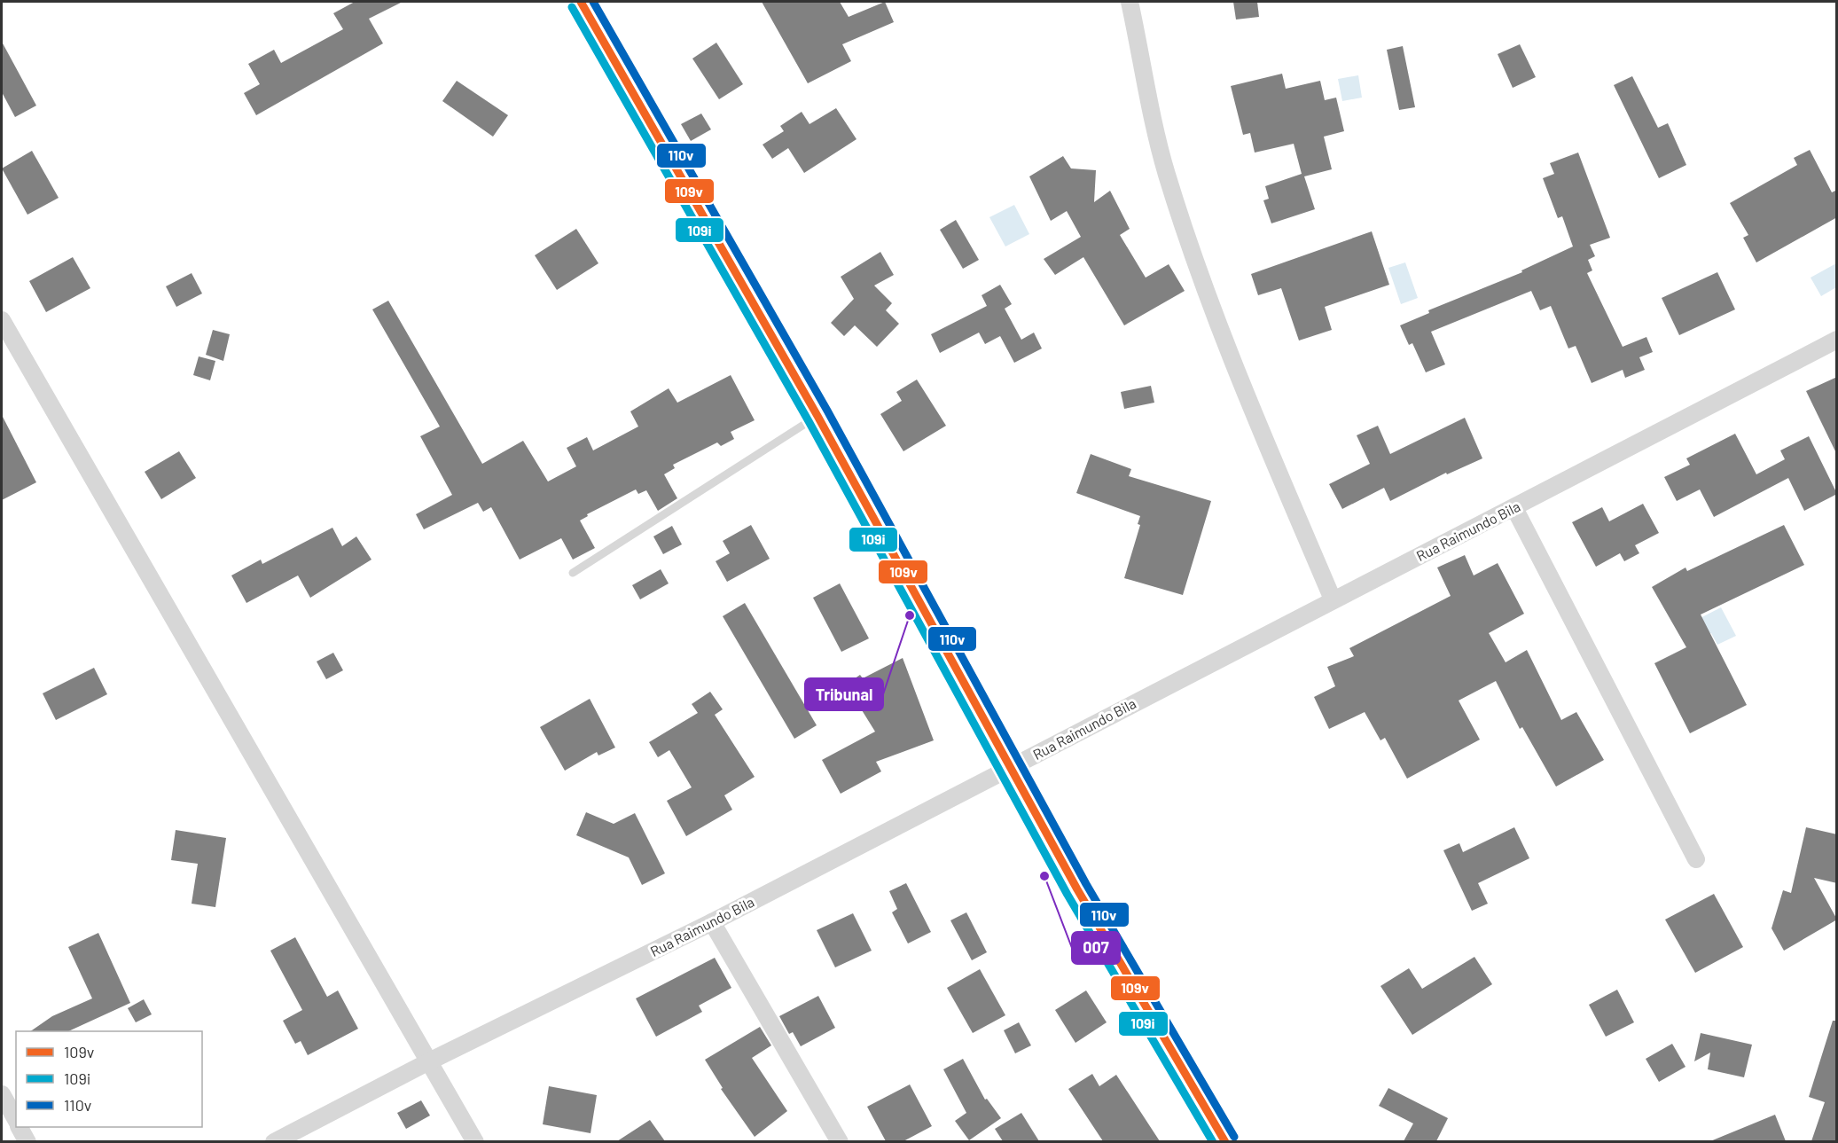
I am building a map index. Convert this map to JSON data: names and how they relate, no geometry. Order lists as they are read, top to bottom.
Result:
{
  "streets": {
    "street": ["Rua Raimundo Bila"]
  },
  "places": ["Tribunal", "007"],
  "lines": ["transit line 109v", "transit line 110v", "transit line 109i"],
  "legend": ["109v", "109i", "110v"]
}
